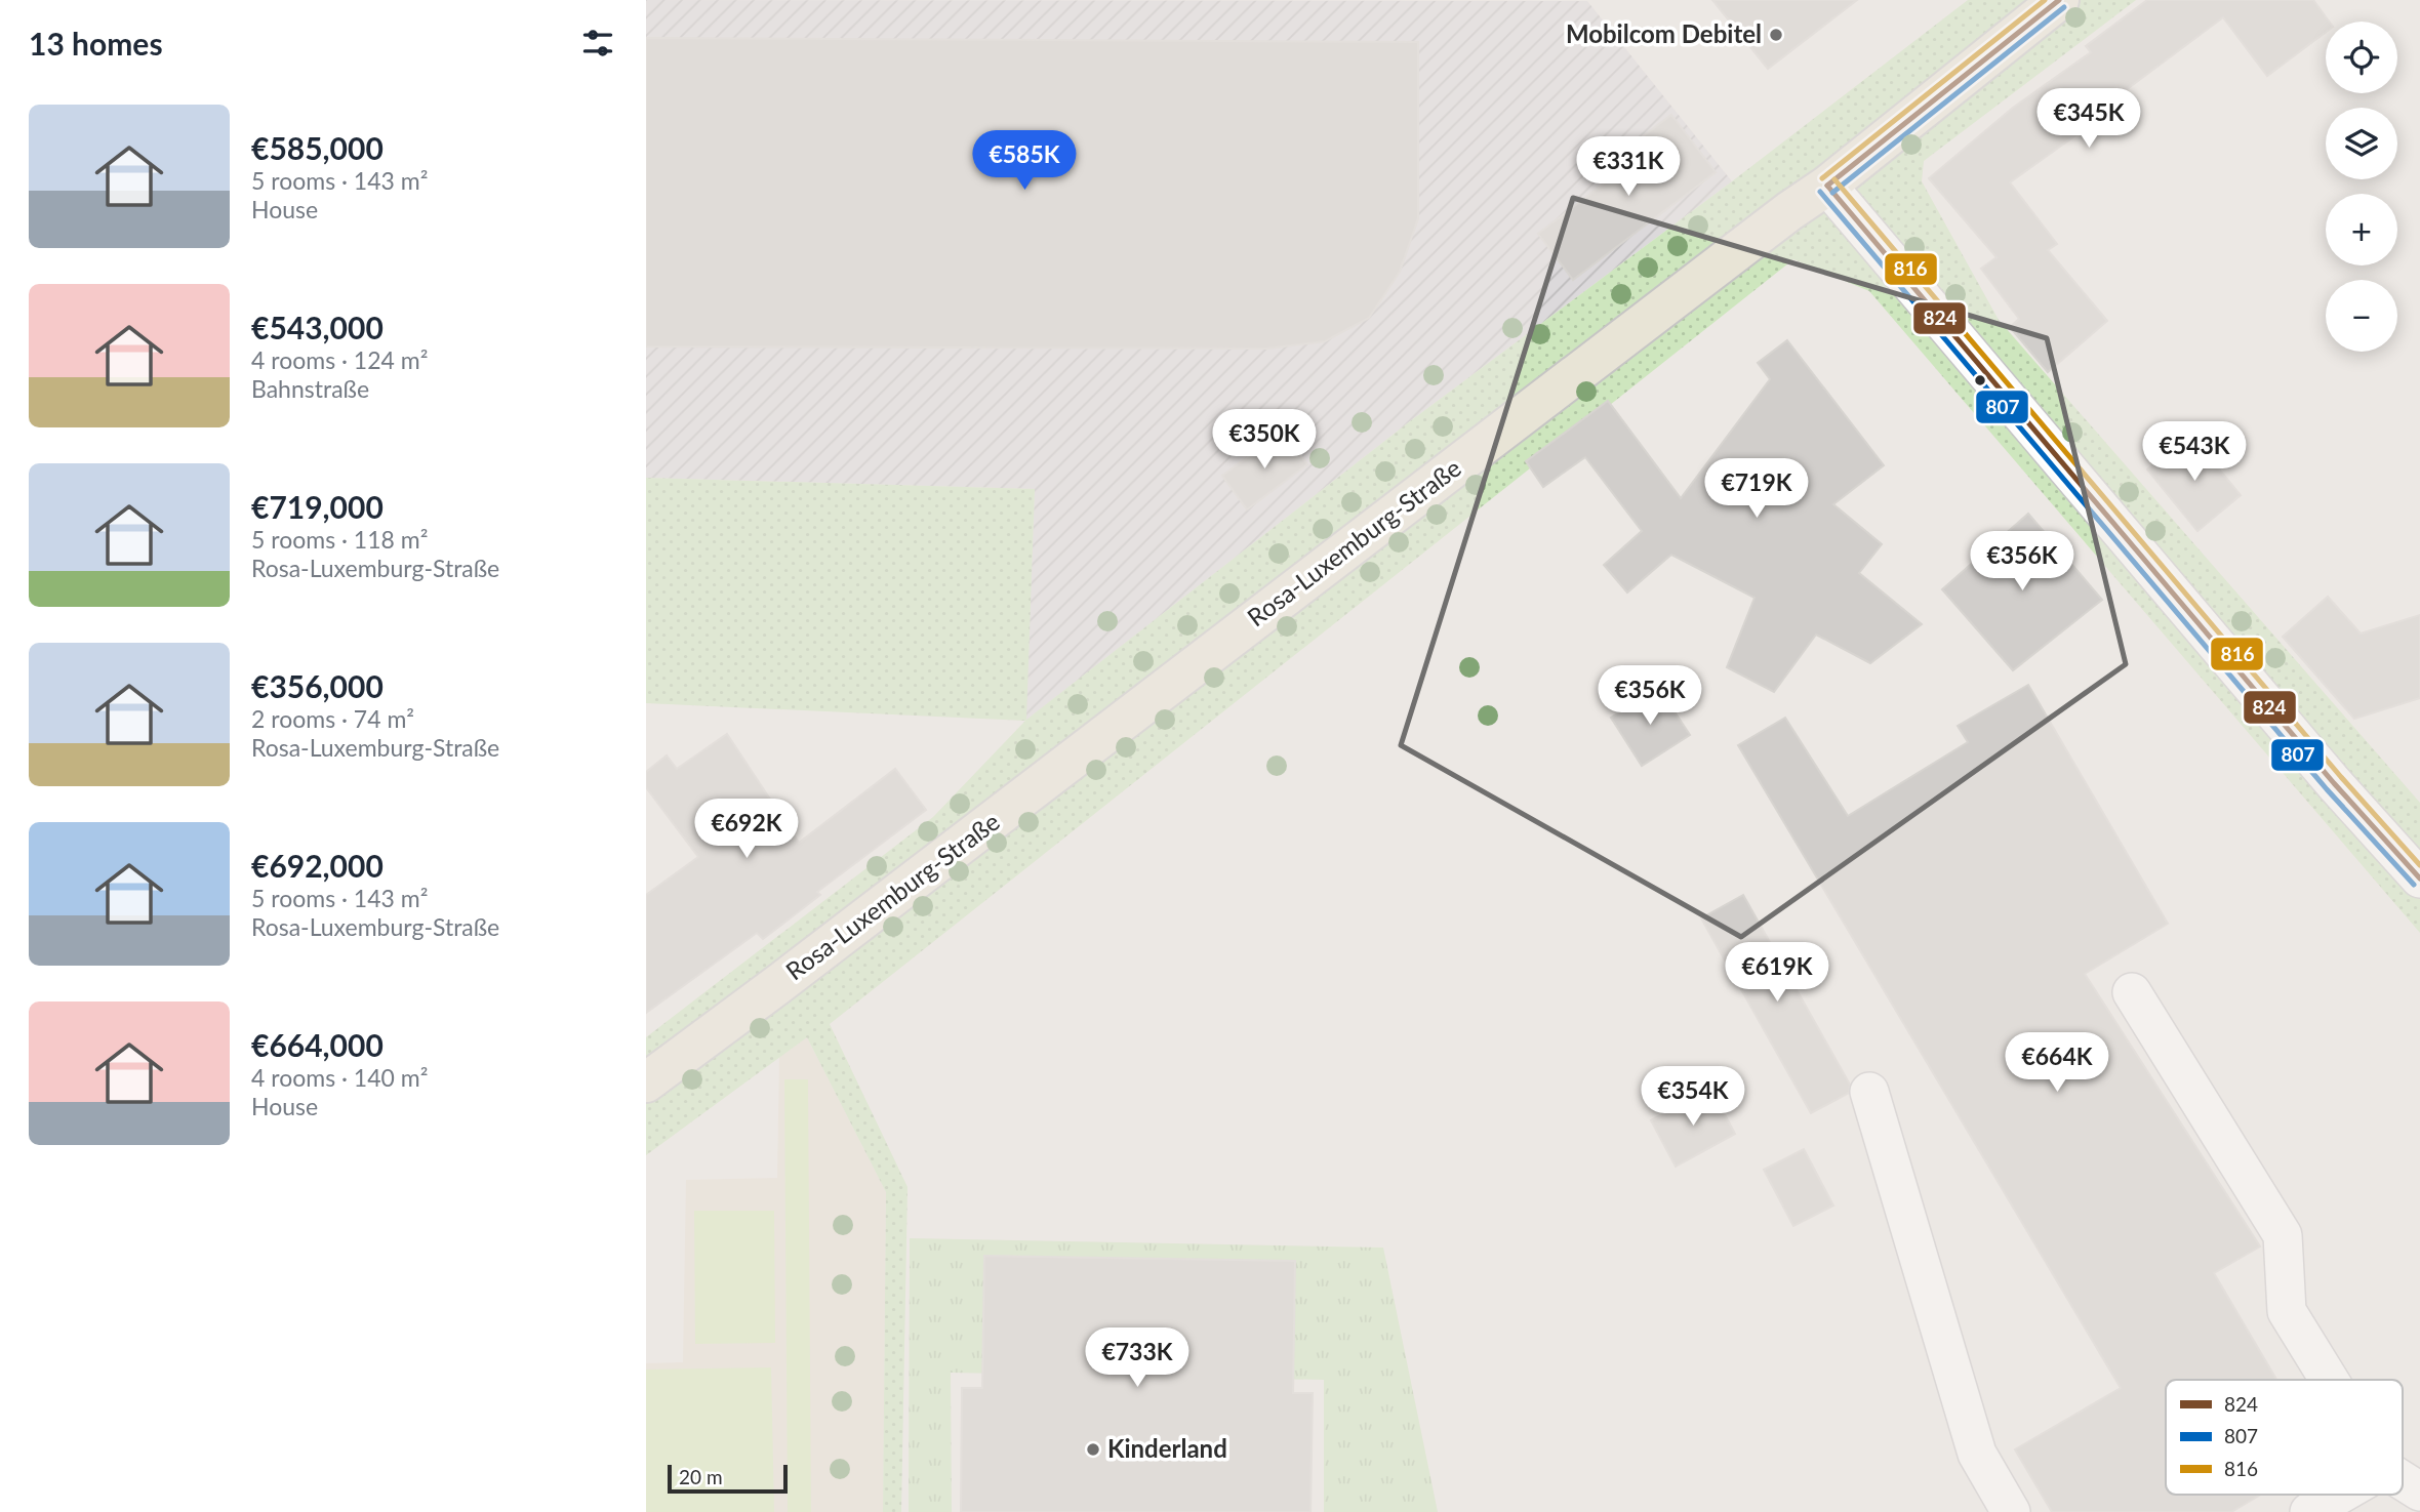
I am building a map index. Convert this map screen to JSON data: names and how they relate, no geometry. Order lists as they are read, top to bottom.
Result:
{
  "streets": {
    "main road": ["Rosa-Luxemburg-Straße"]
  },
  "places": ["Mobilcom Debitel", "Kinderland"],
  "lines": ["transit line 824", "transit line 816", "transit line 807"],
  "legend": ["824", "807", "816"],
  "scale_bar": "20 m",
  "page": {
    "heading": "13 homes",
    "map_buttons": ["+", "−"],
    "list": [
      {
        "name": "€585,000",
        "note": "5 rooms · 143 m² · House"
      },
      {
        "name": "€543,000",
        "note": "4 rooms · 124 m² · Bahnstraße"
      },
      {
        "name": "€719,000",
        "note": "5 rooms · 118 m² · Rosa-Luxemburg-Straße"
      },
      {
        "name": "€356,000",
        "note": "2 rooms · 74 m² · Rosa-Luxemburg-Straße"
      },
      {
        "name": "€692,000",
        "note": "5 rooms · 143 m² · Rosa-Luxemburg-Straße"
      },
      {
        "name": "€664,000",
        "note": "4 rooms · 140 m² · House"
      }
    ],
    "price": [
      "€345K",
      "€585K",
      "€331K",
      "€350K",
      "€543K",
      "€719K",
      "€356K",
      "€356K",
      "€692K",
      "€619K",
      "€664K",
      "€354K",
      "€733K"
    ],
    "scale": "20 m"
  }
}
